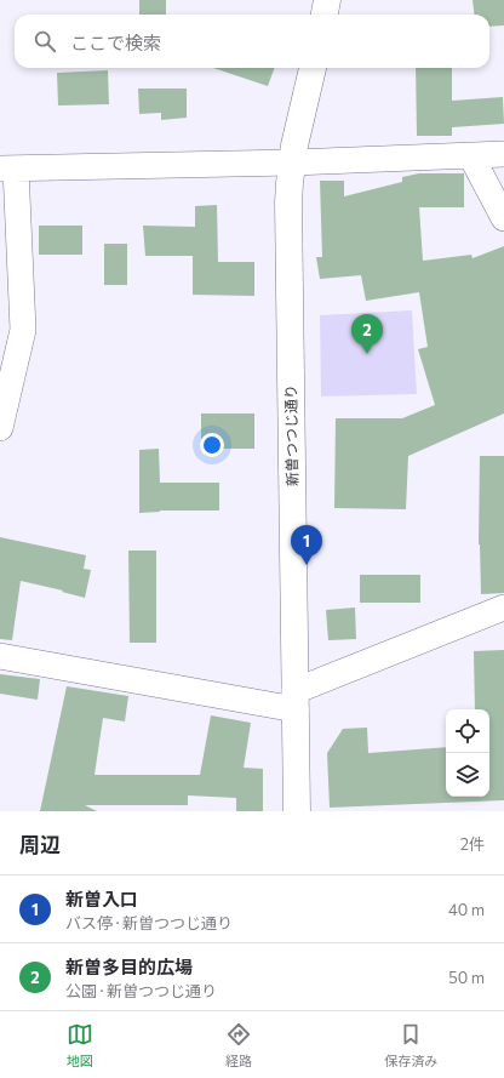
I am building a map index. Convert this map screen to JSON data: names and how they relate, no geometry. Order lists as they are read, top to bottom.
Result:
{
  "streets": {
    "street": ["新曽つつじ通り"]
  },
  "page": {
    "search": "ここで検索",
    "pins": ["2", "1"],
    "heading": ["周辺", "2件"],
    "list": [
      {
        "mark": "1",
        "name": "新曽入口",
        "note": "バス停 · 新曽つつじ通り",
        "value": "40 m"
      },
      {
        "mark": "2",
        "name": "新曽多目的広場",
        "note": "公園 · 新曽つつじ通り",
        "value": "50 m"
      }
    ],
    "nav": ["地図", "経路", "保存済み"]
  }
}
